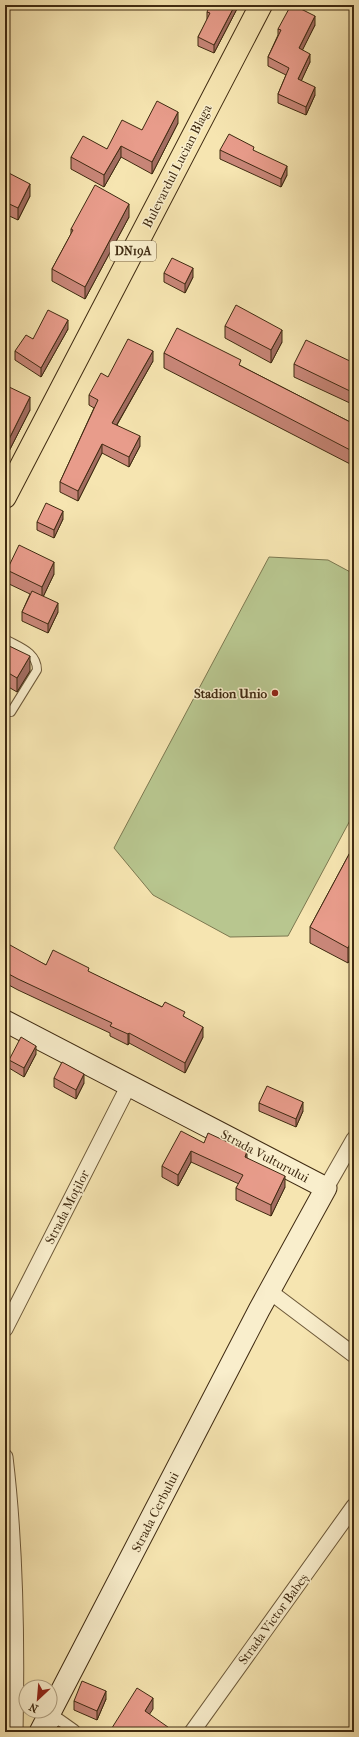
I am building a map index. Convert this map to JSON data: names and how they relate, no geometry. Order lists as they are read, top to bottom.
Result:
{
  "streets": {
    "main road": ["Bulevardul Lucian Blaga", "DN19A"],
    "street": [
      "Strada Vulturului",
      "Strada Moților",
      "Strada Cerbului",
      "Strada Victor Babeș"
    ]
  },
  "crossings": [
    ["Strada Vulturului", "Strada Moților"]
  ],
  "places": ["Stadion Unio"],
  "north": "bottom left"
}
